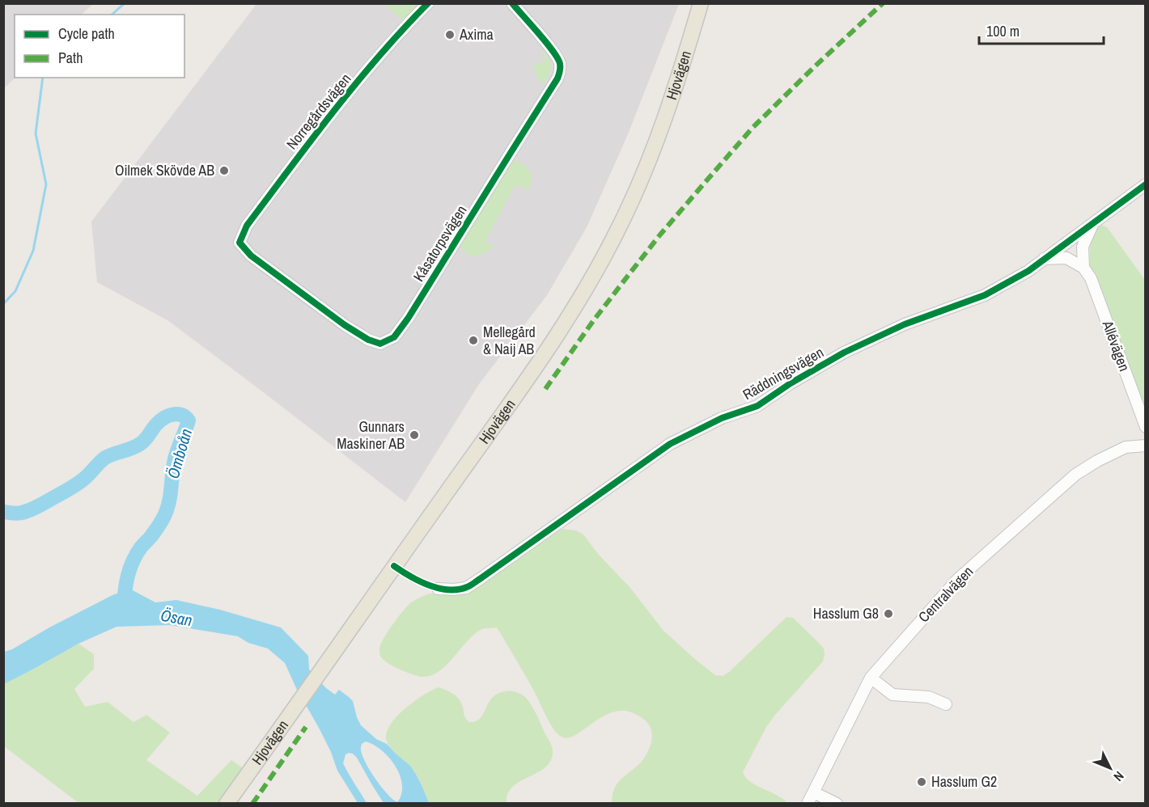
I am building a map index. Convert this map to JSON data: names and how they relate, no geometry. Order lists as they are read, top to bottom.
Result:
{
  "streets": {
    "main road": ["Hjovägen"],
    "street": [
      "Norregårdsvägen",
      "Kåsatorpsvägen",
      "Allévägen",
      "Räddningsvägen",
      "Centralvägen"
    ]
  },
  "crossings": [
    ["Norregårdsvägen", "Kåsatorpsvägen"],
    ["Allévägen", "Räddningsvägen"]
  ],
  "water": ["Ömboån", "Ösan"],
  "places": [
    "Axima",
    "Oilmek Skövde AB",
    "Mellegård & Naij AB",
    "Gunnars Maskiner AB",
    "Hasslum G8",
    "Hasslum G2"
  ],
  "legend": ["Cycle path", "Path"],
  "scale_bar": "100 m",
  "north": "bottom right"
}
